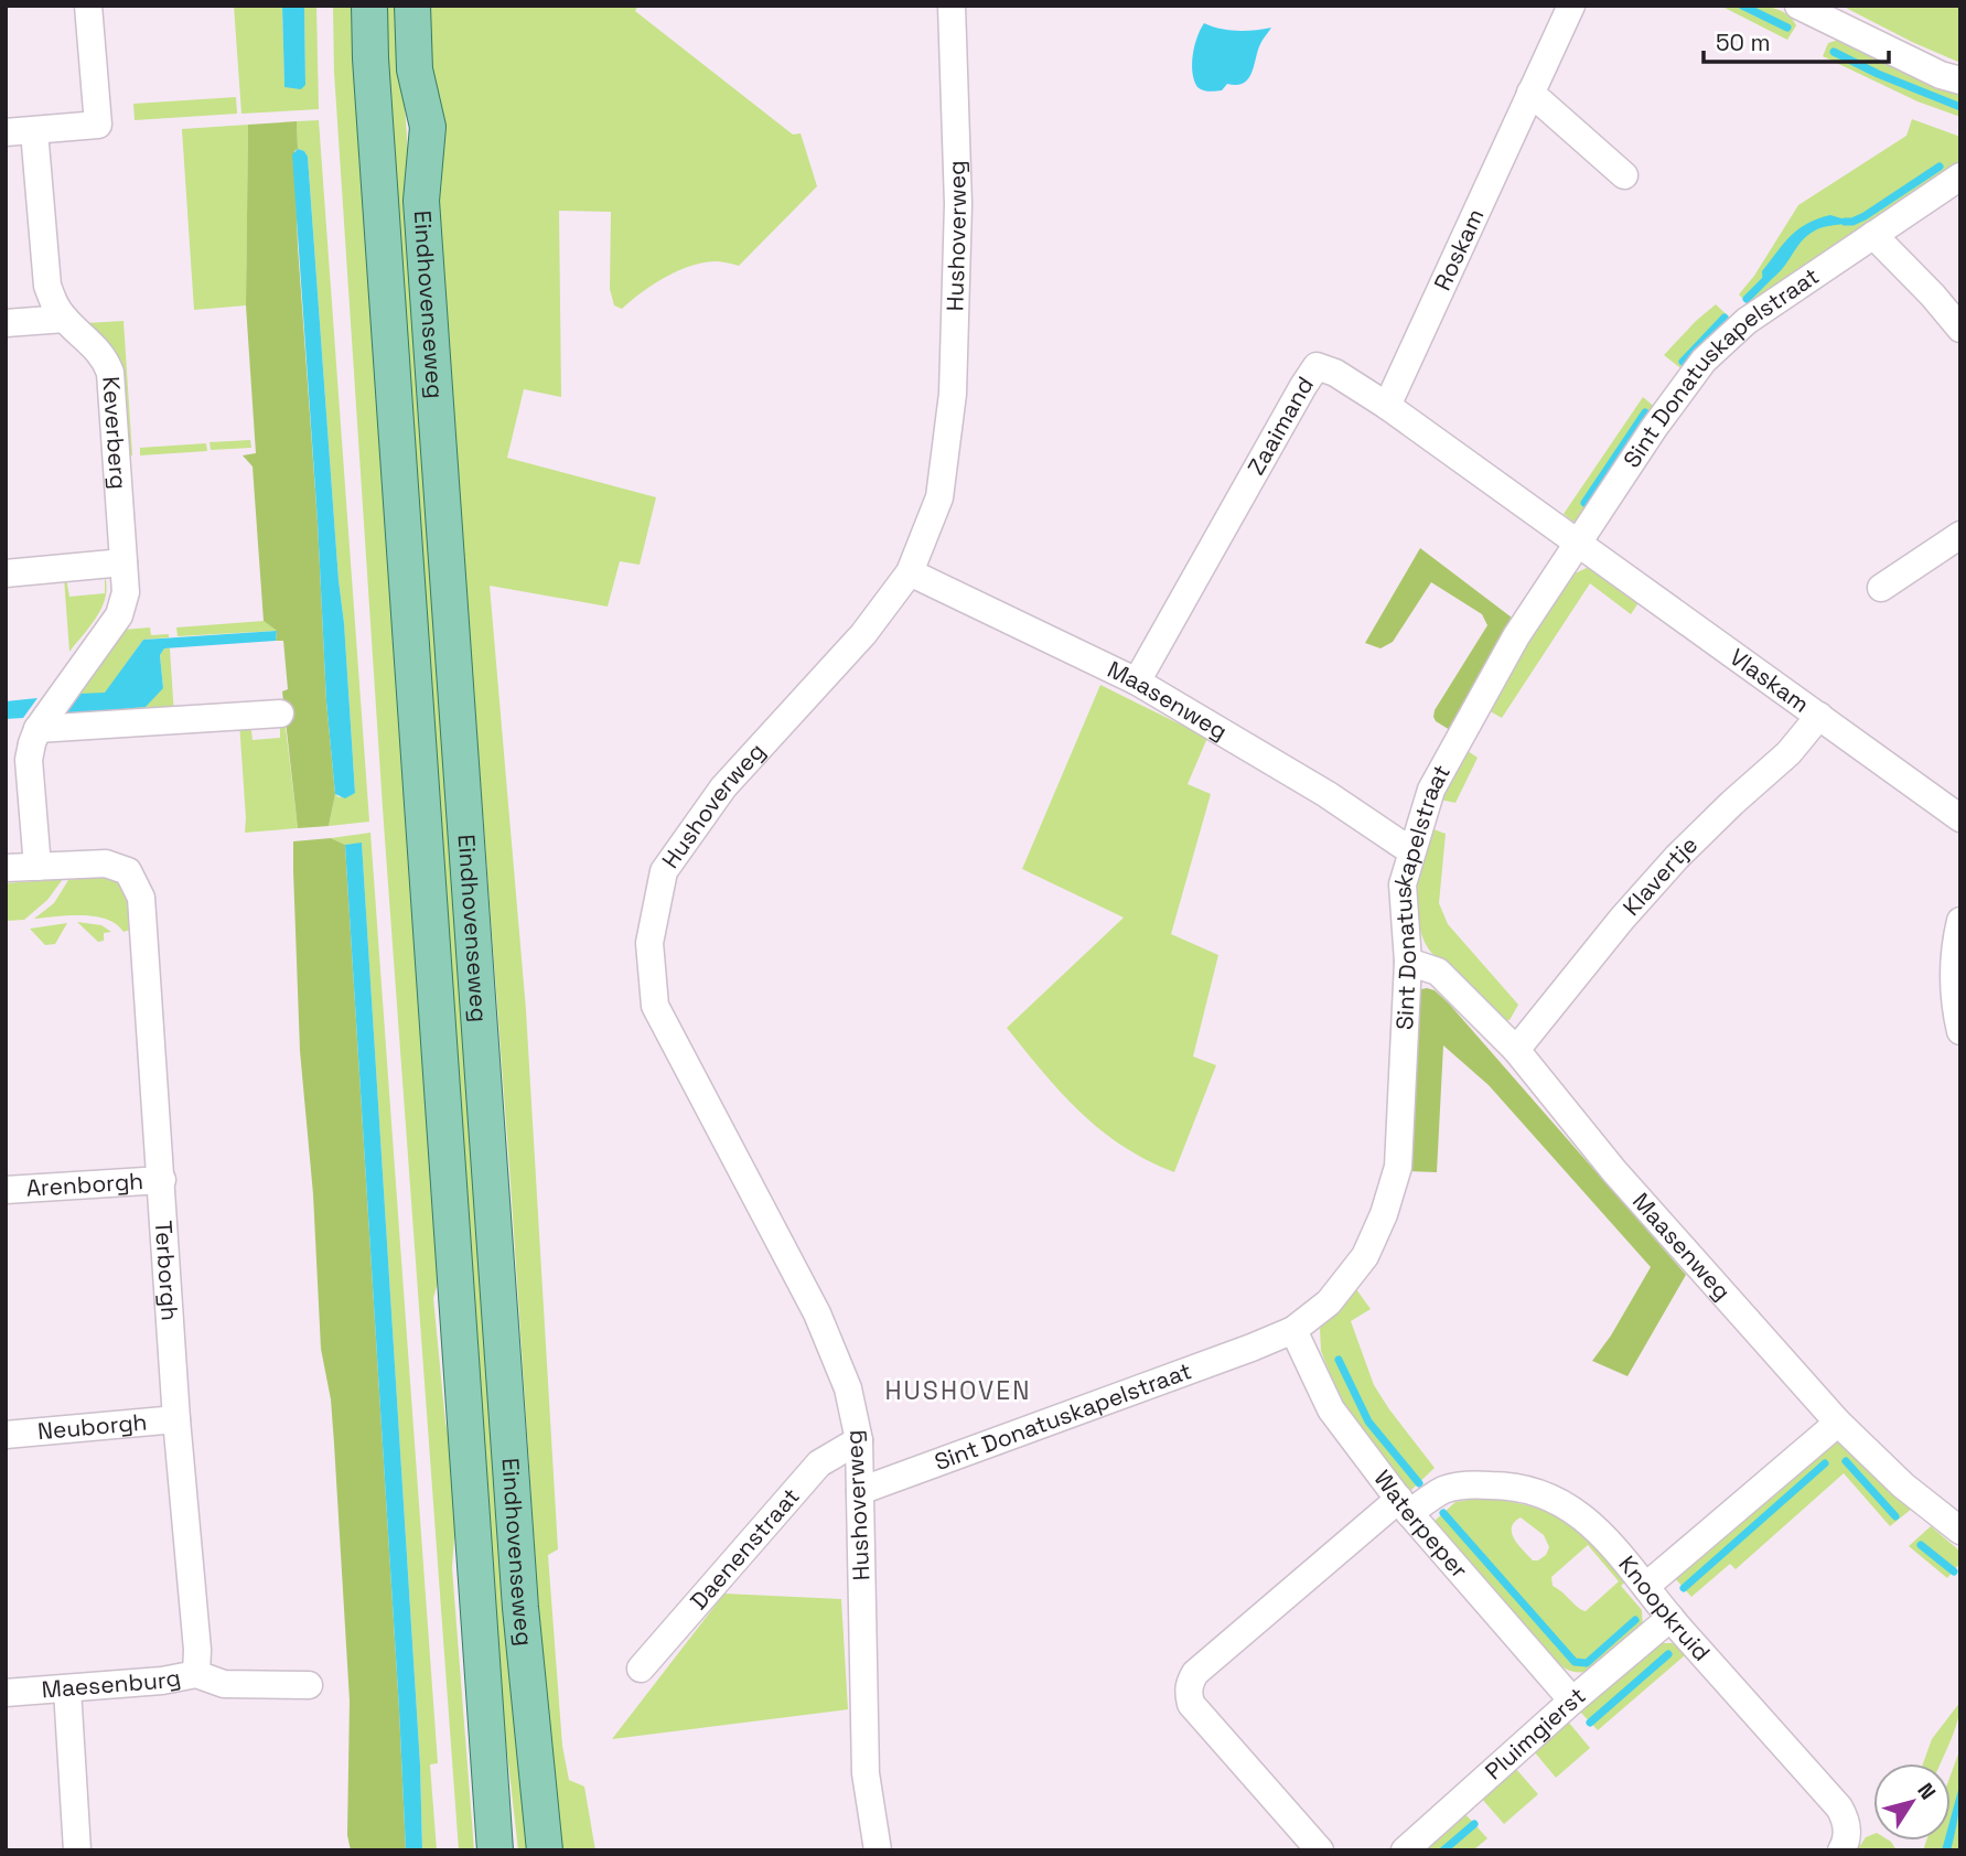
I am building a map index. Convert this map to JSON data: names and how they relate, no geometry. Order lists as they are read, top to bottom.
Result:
{
  "streets": {
    "main road": ["Eindhovenseweg"],
    "street": [
      "Hushoverweg",
      "Roskam",
      "Sint Donatuskapelstraat",
      "Zaaimand",
      "Keverberg",
      "Vlaskam",
      "Maasenweg",
      "Klavertje",
      "Arenborgh",
      "Terborgh",
      "Neuborgh",
      "Waterpeper",
      "Daenenstraat",
      "Knoopkruid",
      "Maesenburg",
      "Pluimgierst"
    ]
  },
  "crossings": [
    ["Hushoverweg", "Sint Donatuskapelstraat"],
    ["Hushoverweg", "Maasenweg"],
    ["Hushoverweg", "Daenenstraat"],
    ["Roskam", "Zaaimand"],
    ["Sint Donatuskapelstraat", "Zaaimand"],
    ["Sint Donatuskapelstraat", "Vlaskam"],
    ["Sint Donatuskapelstraat", "Maasenweg"],
    ["Sint Donatuskapelstraat", "Waterpeper"],
    ["Zaaimand", "Vlaskam"],
    ["Zaaimand", "Maasenweg"],
    ["Keverberg", "Terborgh"],
    ["Vlaskam", "Klavertje"],
    ["Maasenweg", "Klavertje"],
    ["Arenborgh", "Terborgh"],
    ["Terborgh", "Neuborgh"],
    ["Terborgh", "Maesenburg"],
    ["Waterpeper", "Knoopkruid"],
    ["Waterpeper", "Pluimgierst"],
    ["Knoopkruid", "Pluimgierst"]
  ],
  "districts": ["HUSHOVEN"],
  "scale_bar": "50 m",
  "north": "top right"
}
